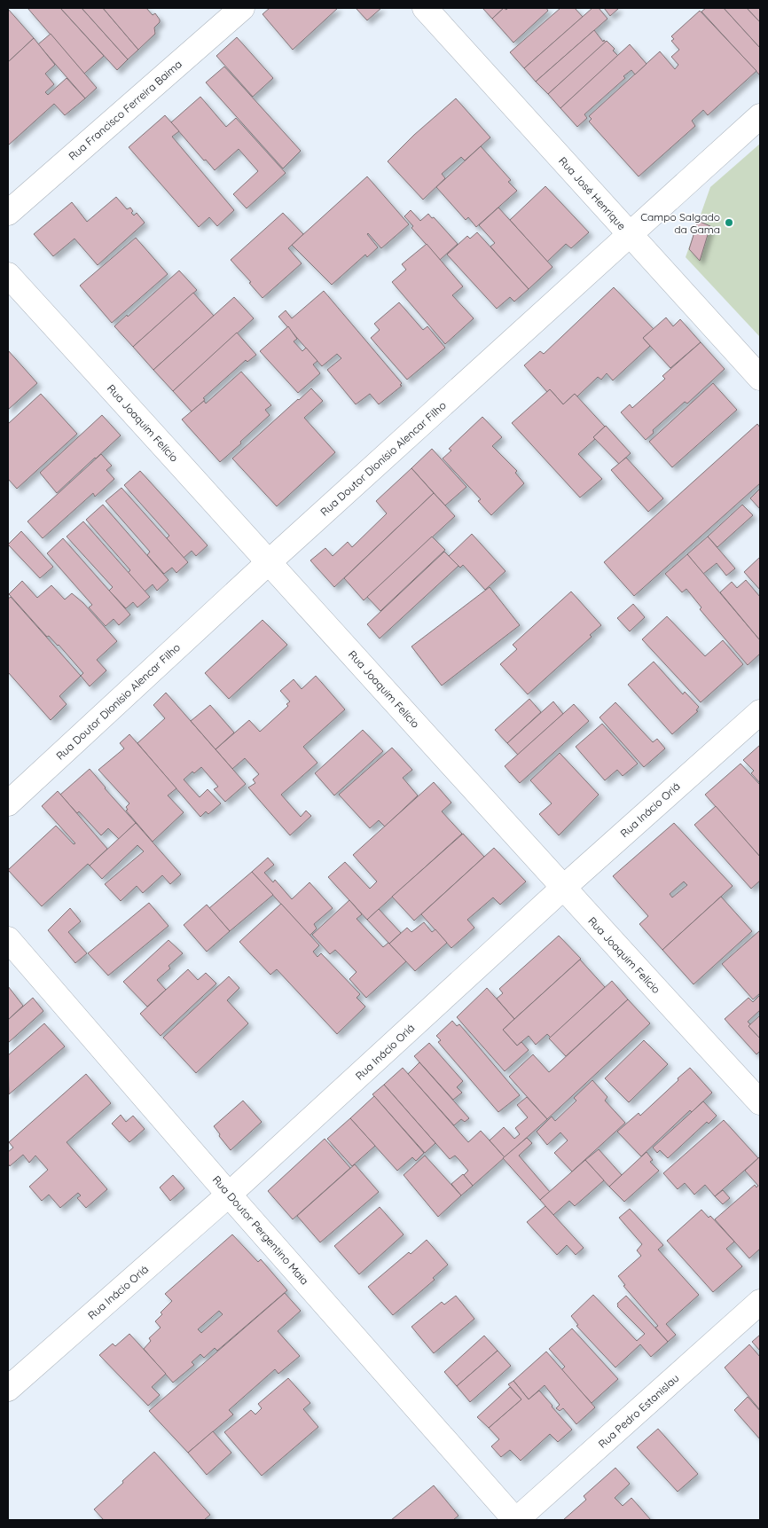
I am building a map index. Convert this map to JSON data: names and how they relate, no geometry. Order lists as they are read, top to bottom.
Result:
{
  "streets": {
    "street": [
      "Rua Francisco Ferreira Baima",
      "Rua José Henrique",
      "Rua Joaquim Felício",
      "Rua Doutor Dionísio Alencar Filho",
      "Rua Inácio Oriá",
      "Rua Doutor Pergentino Maia",
      "Rua Pedro Estanislau"
    ]
  },
  "crossings": [
    ["Rua José Henrique", "Rua Doutor Dionísio Alencar Filho"],
    ["Rua Joaquim Felício", "Rua Doutor Dionísio Alencar Filho"],
    ["Rua Joaquim Felício", "Rua Inácio Oriá"],
    ["Rua Inácio Oriá", "Rua Doutor Pergentino Maia"],
    ["Rua Doutor Pergentino Maia", "Rua Pedro Estanislau"]
  ],
  "places": ["Campo Salgado da Gama"]
}
